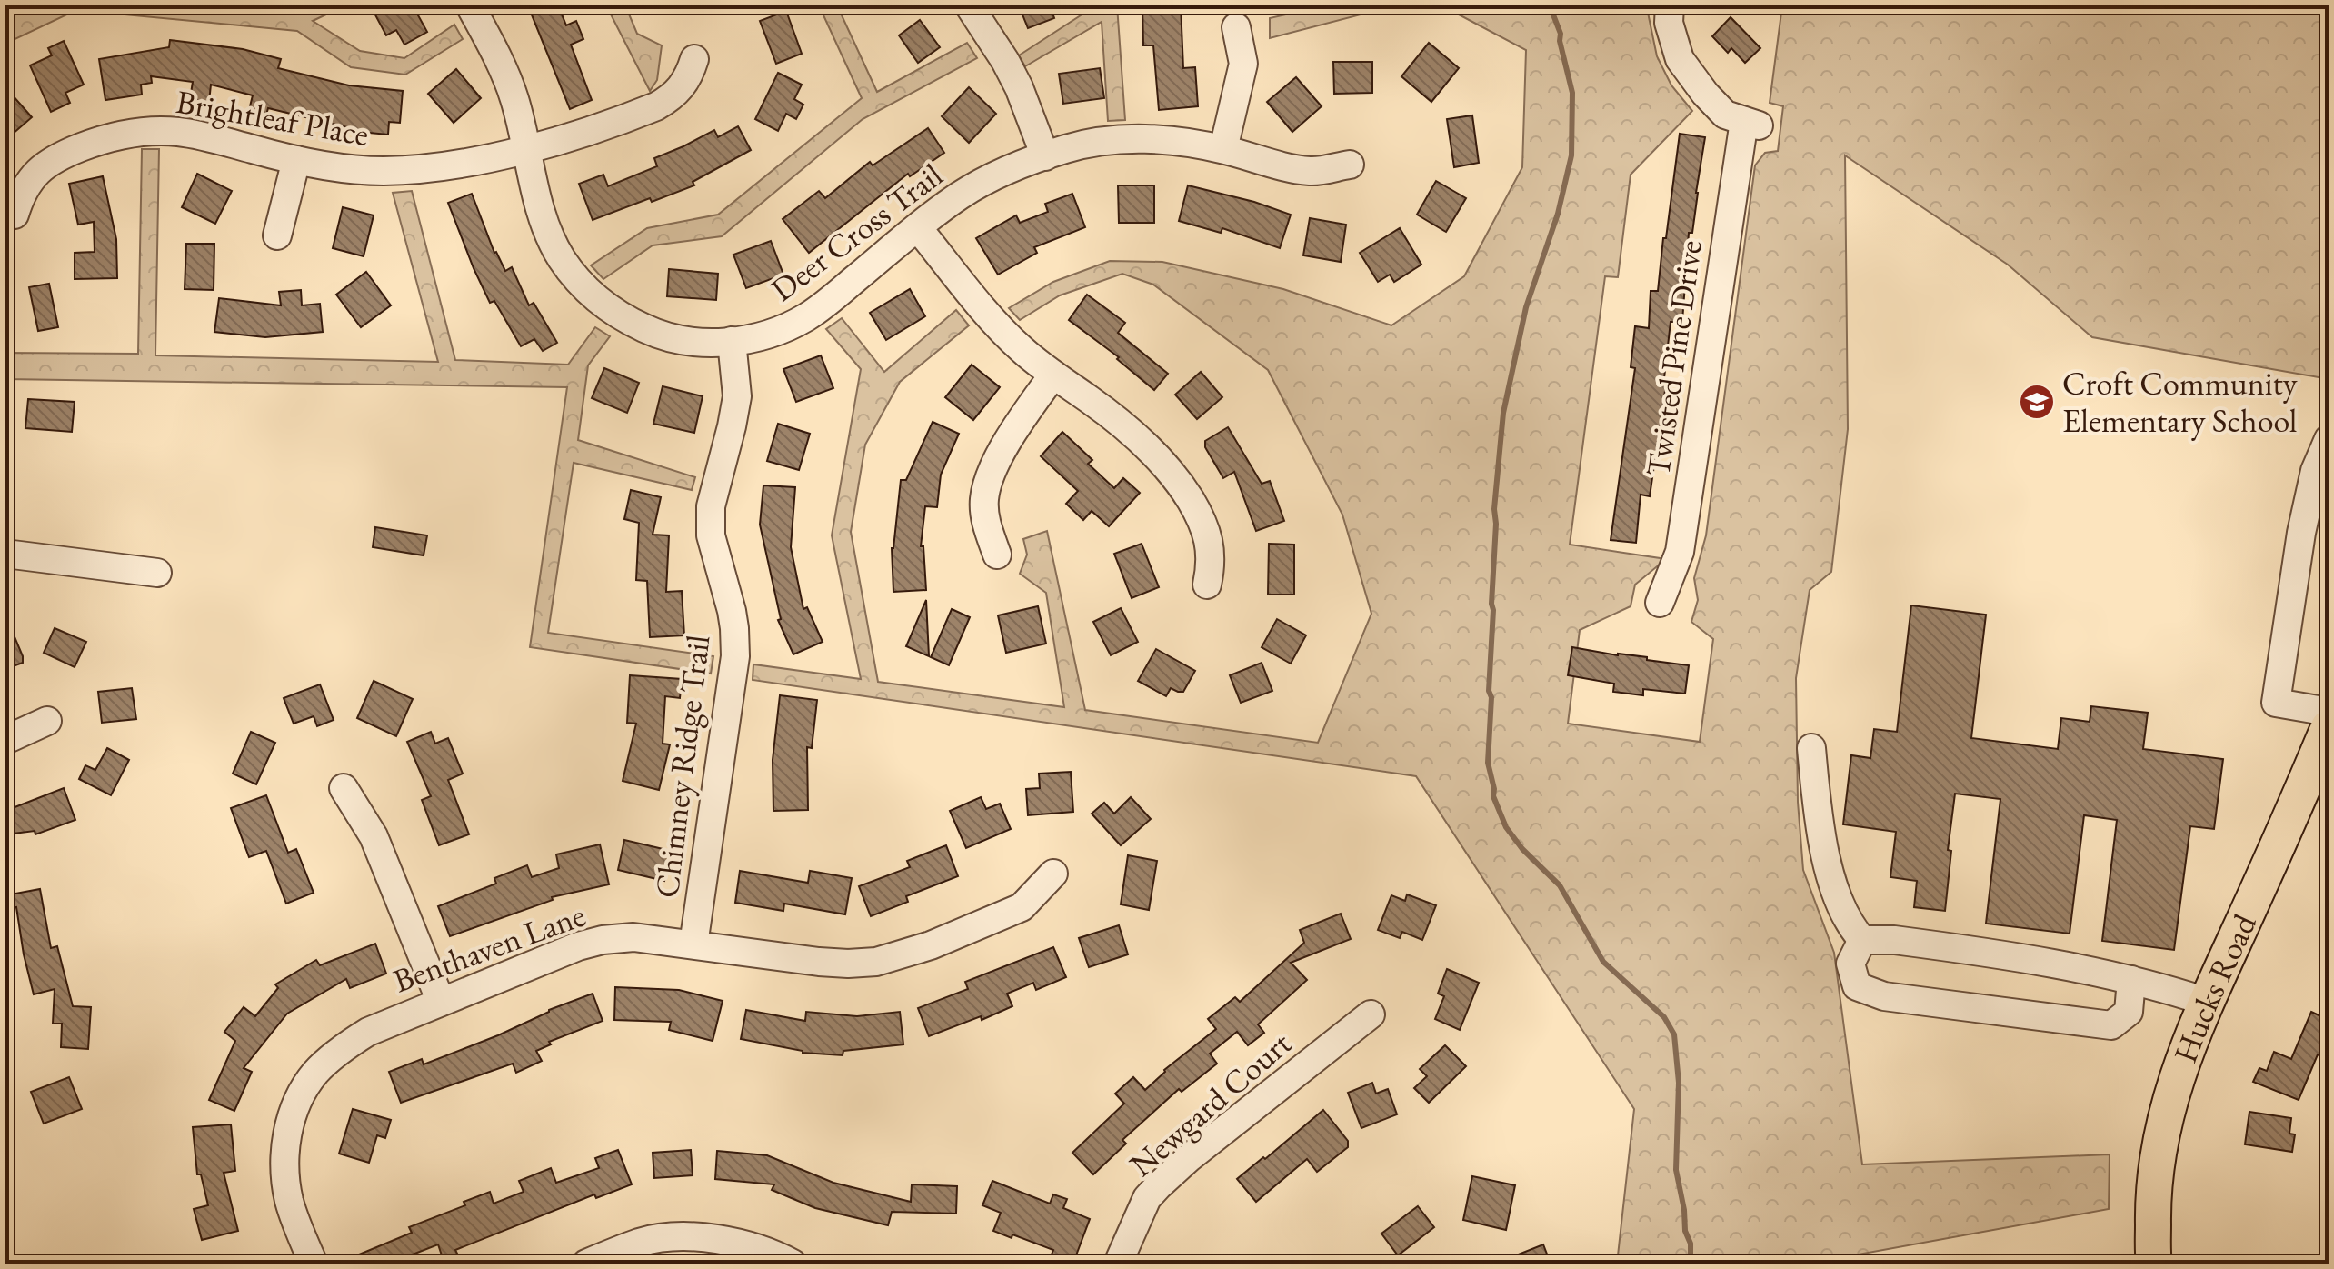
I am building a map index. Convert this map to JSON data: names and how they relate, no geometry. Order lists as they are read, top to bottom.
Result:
{
  "streets": {
    "main road": ["Hucks Road"],
    "street": [
      "Brightleaf Place",
      "Deer Cross Trail",
      "Twisted Pine Drive",
      "Chimney Ridge Trail",
      "Benthaven Lane",
      "Newgard Court"
    ]
  },
  "crossings": [
    ["Brightleaf Place", "Deer Cross Trail"],
    ["Deer Cross Trail", "Chimney Ridge Trail"],
    ["Chimney Ridge Trail", "Benthaven Lane"]
  ],
  "places": {
    "school or university": ["Croft Community Elementary School"]
  }
}
